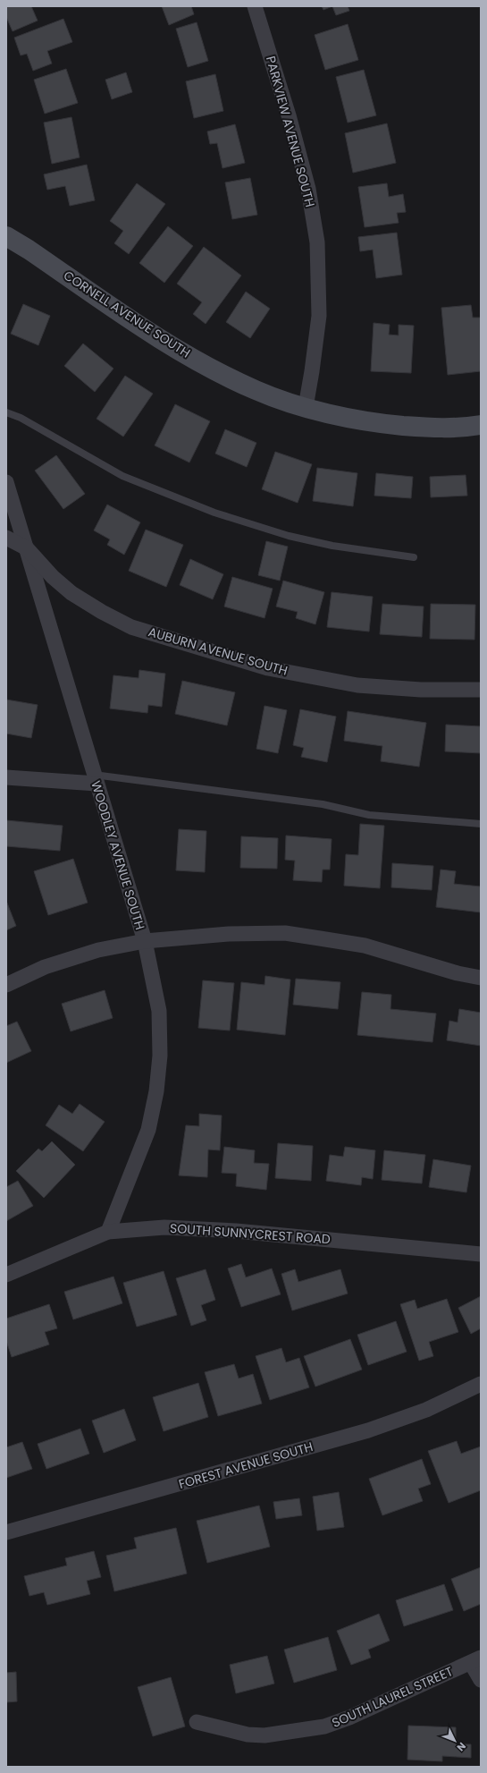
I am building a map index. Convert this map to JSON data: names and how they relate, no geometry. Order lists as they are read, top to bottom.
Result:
{
  "streets": {
    "street": [
      "PARKVIEW AVENUE SOUTH",
      "CORNELL AVENUE SOUTH",
      "AUBURN AVENUE SOUTH",
      "WOODLEY AVENUE SOUTH",
      "SOUTH SUNNYCREST ROAD",
      "FOREST AVENUE SOUTH",
      "SOUTH LAUREL STREET"
    ]
  },
  "crossings": [
    ["PARKVIEW AVENUE SOUTH", "CORNELL AVENUE SOUTH"],
    ["AUBURN AVENUE SOUTH", "WOODLEY AVENUE SOUTH"],
    ["WOODLEY AVENUE SOUTH", "SOUTH SUNNYCREST ROAD"]
  ],
  "north": "bottom right"
}
